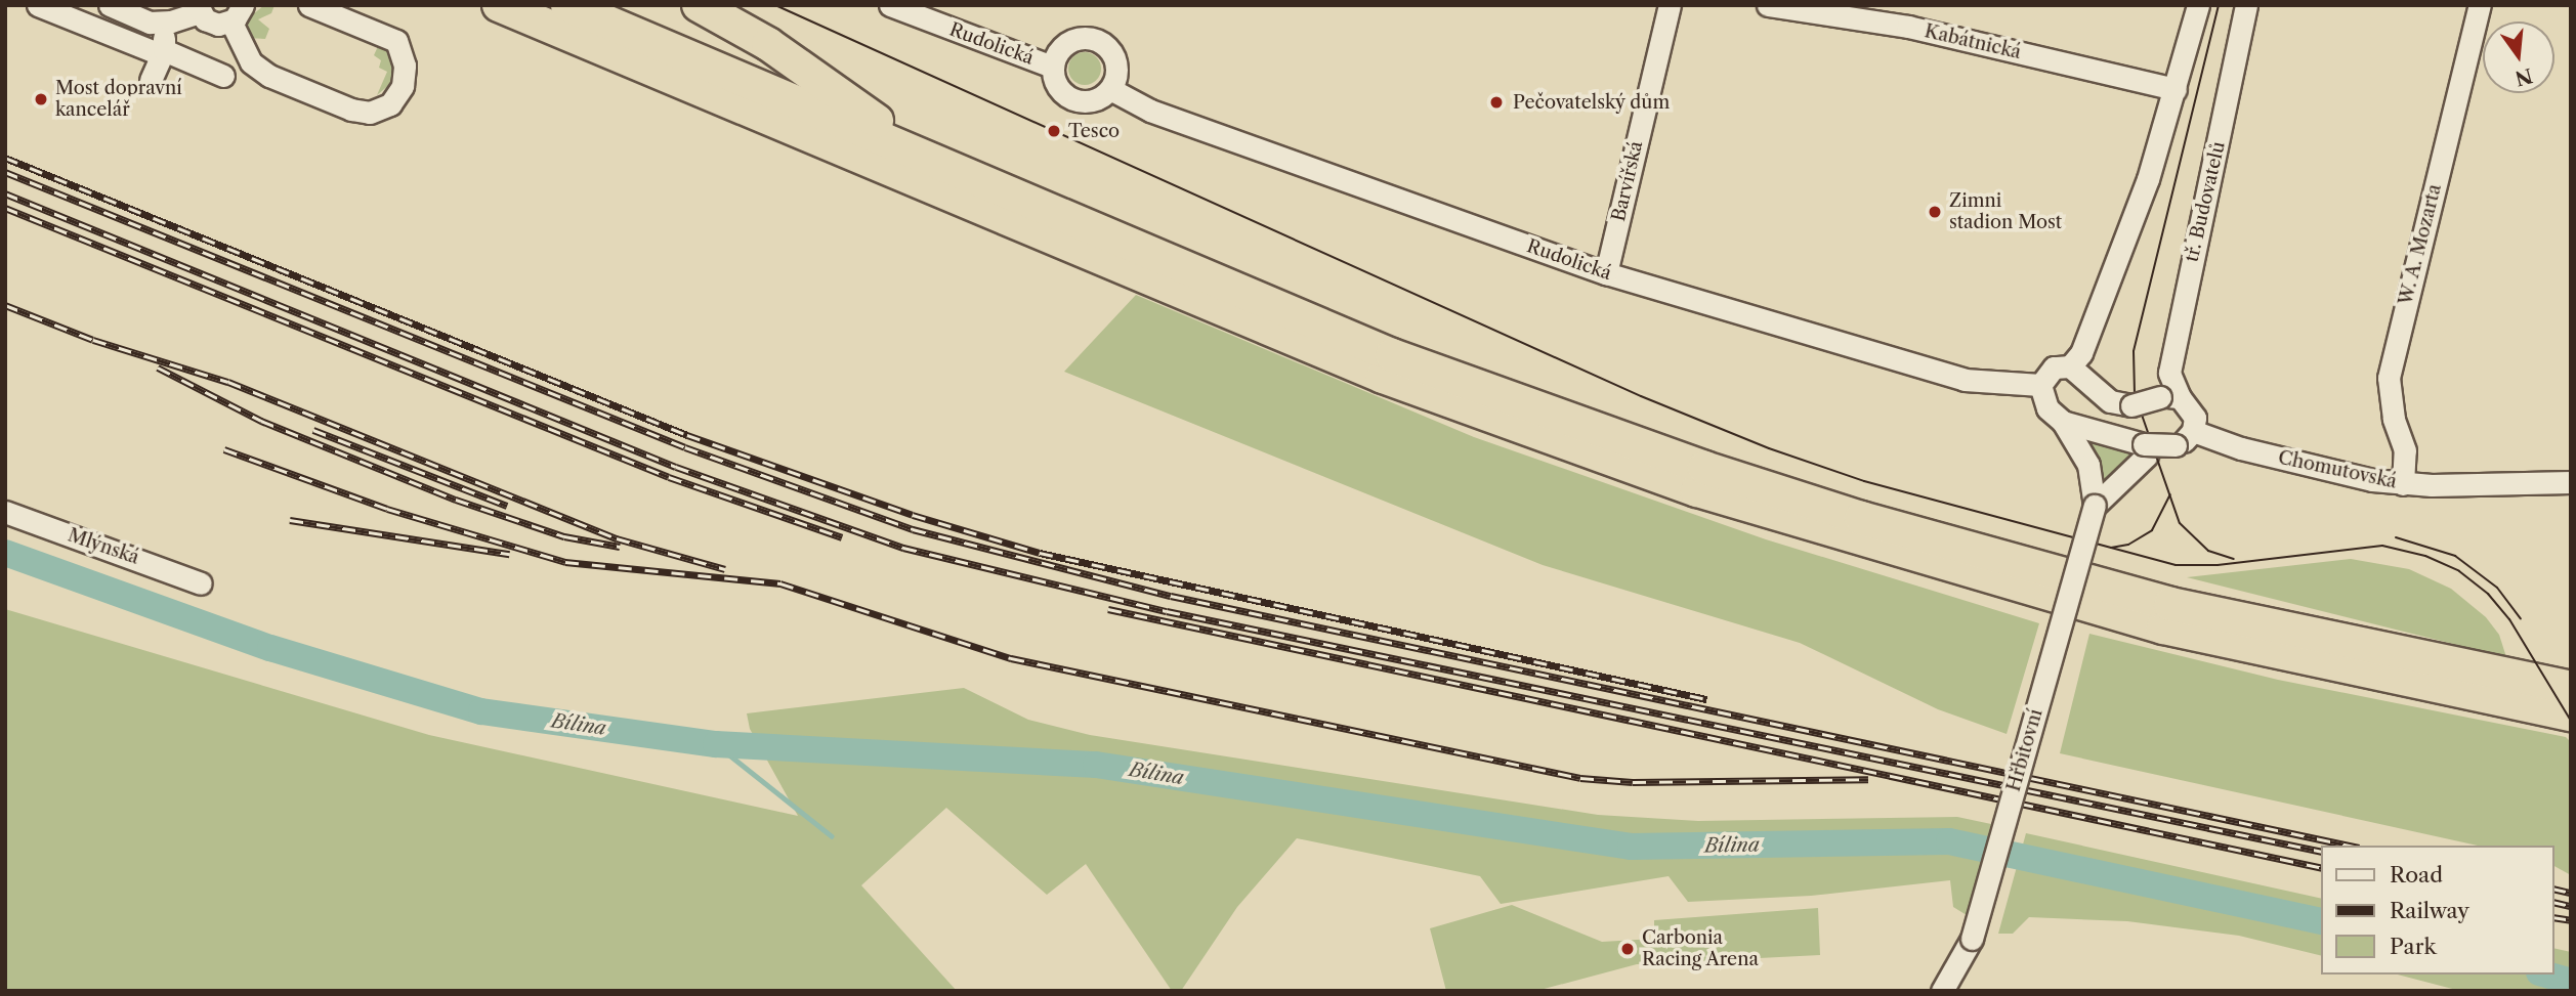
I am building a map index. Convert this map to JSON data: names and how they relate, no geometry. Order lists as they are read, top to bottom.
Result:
{
  "streets": {
    "street": [
      "Kabátnická",
      "Rudolická",
      "Barvířská",
      "tř. Budovatelů",
      "W. A. Mozarta",
      "Chomutovská",
      "Mlýnská",
      "Hřbitovní"
    ]
  },
  "crossings": [
    ["Rudolická", "Barvířská"],
    ["W. A. Mozarta", "Chomutovská"]
  ],
  "water": ["Bílina"],
  "places": [
    "Most dopravní kancelář",
    "Pečovatelský dům",
    "Tesco",
    "Zimni stadion Most",
    "Carbonia Racing Arena"
  ],
  "legend": ["Road", "Railway", "Park"],
  "north": "bottom"
}
